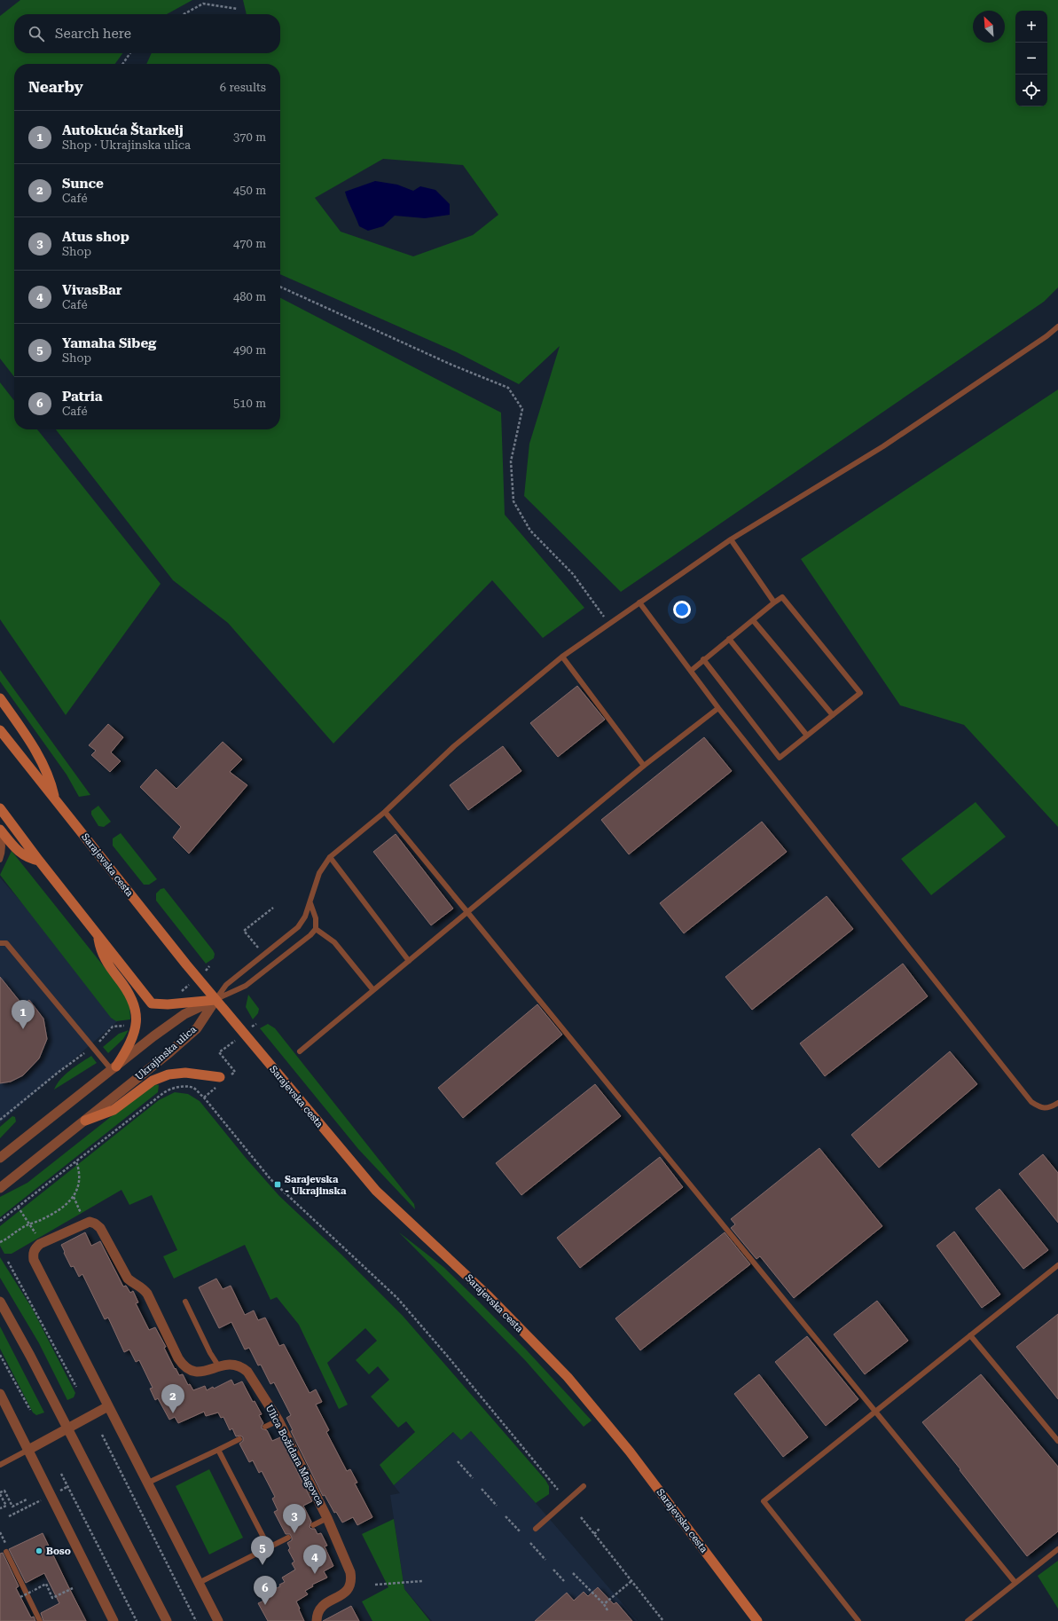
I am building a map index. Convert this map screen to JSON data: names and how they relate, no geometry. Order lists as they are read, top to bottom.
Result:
{
  "streets": {
    "main road": ["Sarajevska cesta"],
    "street": ["Ukrajinska ulica", "Ulica Božidara Magovca"]
  },
  "crossings": [
    ["Sarajevska cesta", "Ukrajinska ulica"]
  ],
  "places": {
    "transit": ["Sarajevska - Ukrajinska"],
    "other": ["Boso"]
  },
  "north": "top left",
  "page": {
    "map_buttons": ["+", "−"],
    "search": "Search here",
    "heading": ["Nearby", "6 results"],
    "list": [
      {
        "mark": "1",
        "name": "Autokuća Štarkelj",
        "note": "Shop · Ukrajinska ulica",
        "value": "370 m"
      },
      {
        "mark": "2",
        "name": "Sunce",
        "note": "Café",
        "value": "450 m"
      },
      {
        "mark": "3",
        "name": "Atus shop",
        "note": "Shop",
        "value": "470 m"
      },
      {
        "mark": "4",
        "name": "VivasBar",
        "note": "Café",
        "value": "480 m"
      },
      {
        "mark": "5",
        "name": "Yamaha Sibeg",
        "note": "Shop",
        "value": "490 m"
      },
      {
        "mark": "6",
        "name": "Patria",
        "note": "Café",
        "value": "510 m"
      }
    ],
    "pins": [
      "1",
      "2",
      "3",
      "5",
      "4",
      "6"
    ]
  }
}
